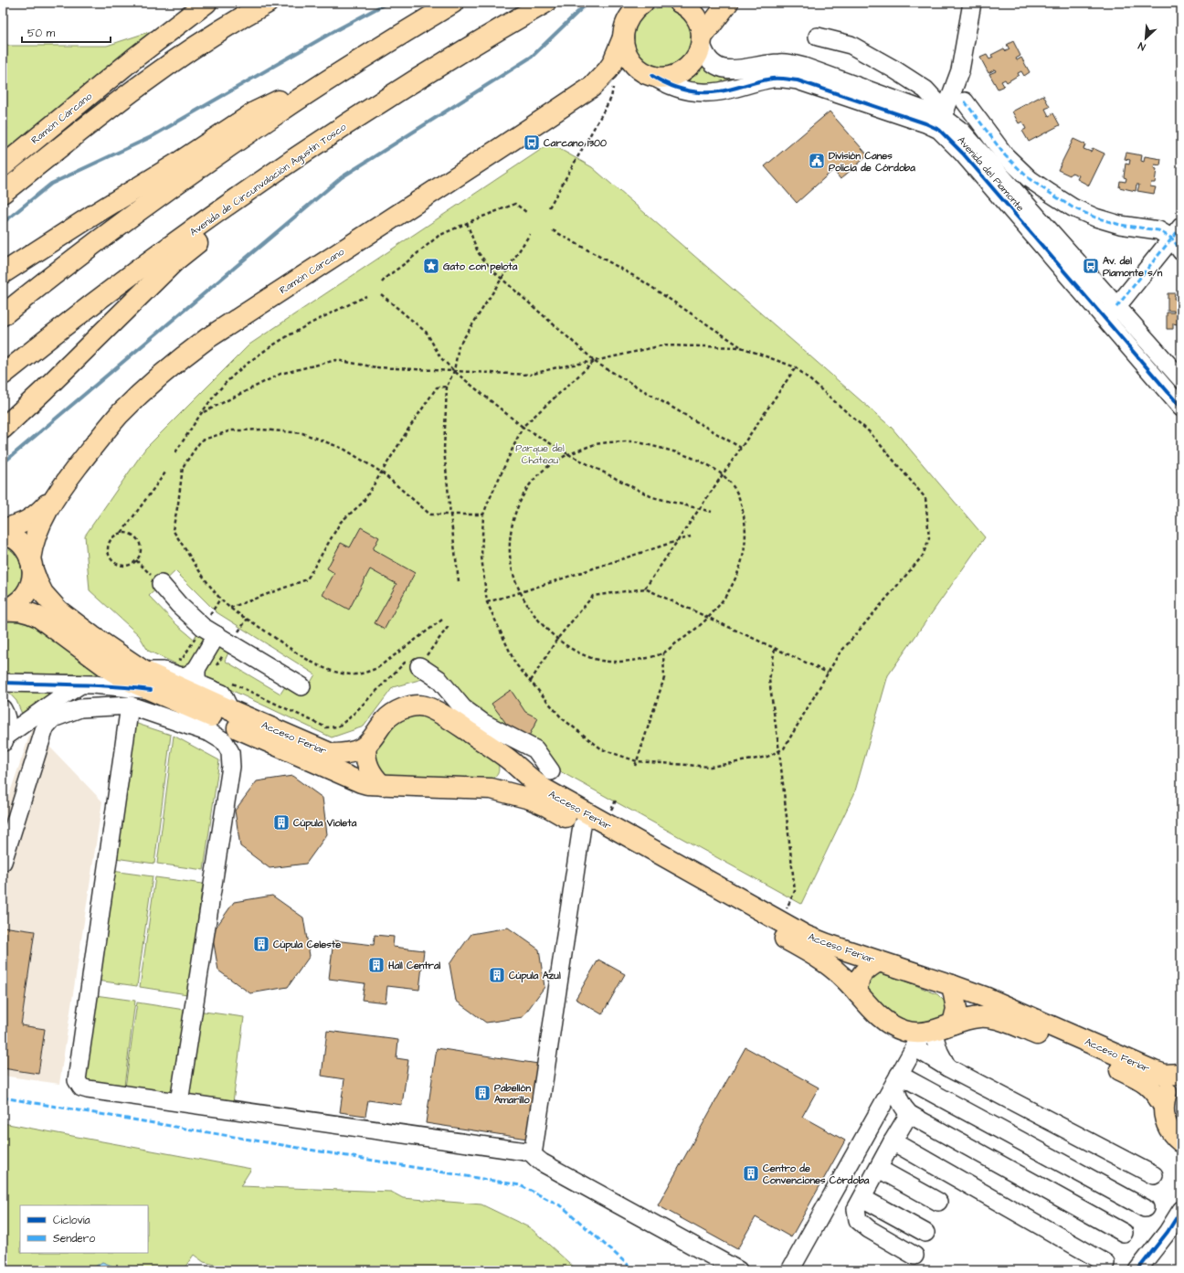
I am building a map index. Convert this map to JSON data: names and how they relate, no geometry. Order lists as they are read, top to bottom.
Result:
{
  "streets": {
    "main road": ["Ramón Cárcano", "Avenida de Circunvalación Agustín Tosco", "Acceso Feriar"],
    "street": ["Avenida del Piamonte"]
  },
  "crossings": [
    ["Ramón Cárcano", "Avenida del Piamonte"],
    ["Ramón Cárcano", "Acceso Feriar"]
  ],
  "parks": ["Parque del Chateau"],
  "places": {
    "bus stop": ["Carcano 1300", "Av. del Piamonte s/n"],
    "public building": ["División Canes Policía de Córdoba"],
    "place": ["Gato con pelota"],
    "building": [
      "Cúpula Violeta",
      "Cúpula Celeste",
      "Hall Central",
      "Cúpula Azul",
      "Pabellón Amarillo",
      "Centro de Convenciones Córdoba"
    ]
  },
  "legend": ["Ciclovía", "Sendero"],
  "scale_bar": "50 m",
  "north": "bottom left"
}
